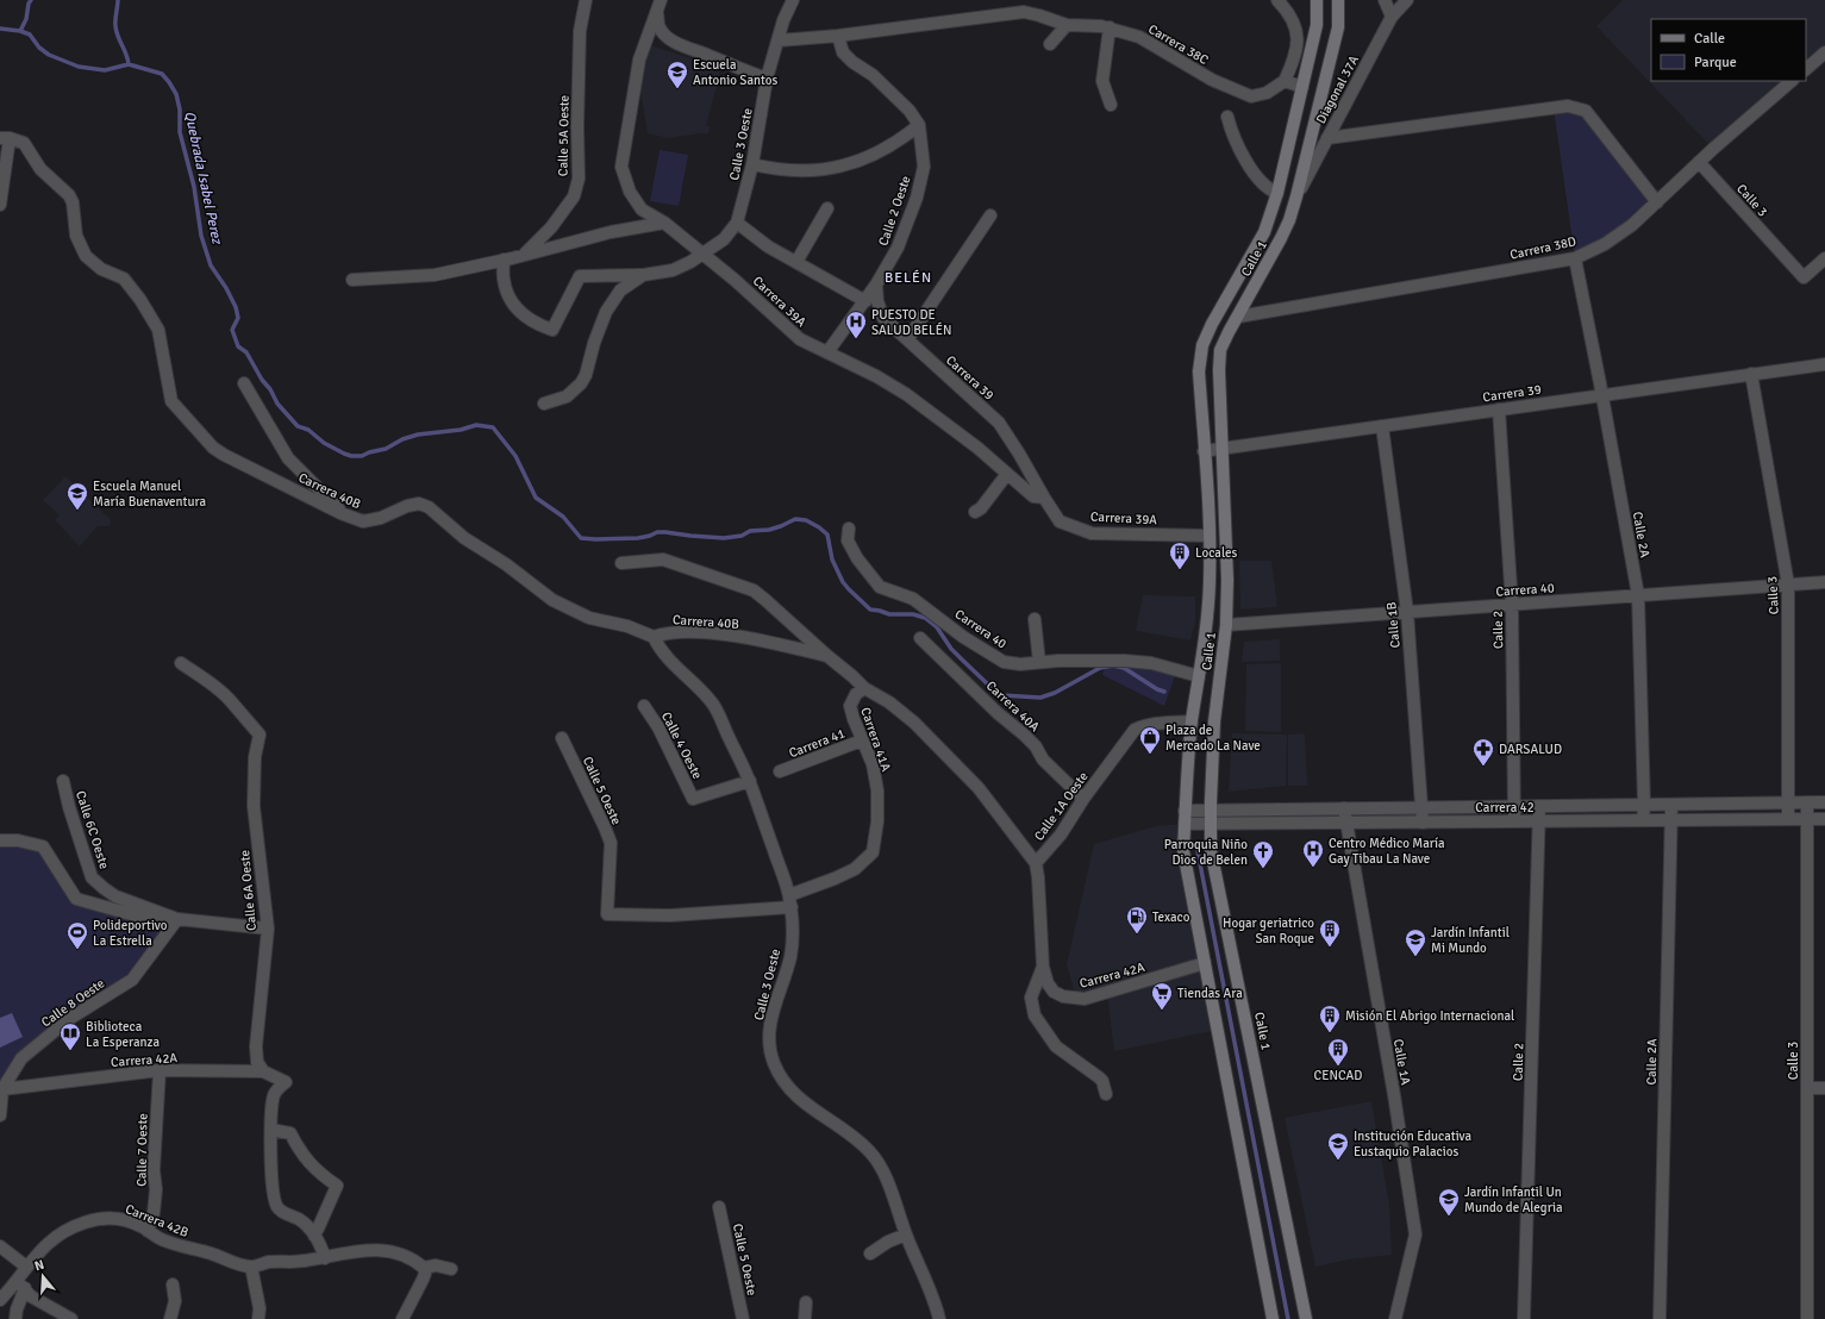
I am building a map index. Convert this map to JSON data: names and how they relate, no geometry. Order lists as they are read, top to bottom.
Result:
{
  "streets": {
    "main road": ["Calle 1"],
    "street": [
      "Carrera 38C",
      "Diagonal 37A",
      "Calle 5A Oeste",
      "Calle 3 Oeste",
      "Calle 3",
      "Calle 2 Oeste",
      "Carrera 38D",
      "Carrera 39A",
      "Carrera 39",
      "Carrera 40B",
      "Calle 2A",
      "Carrera 40",
      "Calle 1B",
      "Calle 2",
      "Carrera 40A",
      "Carrera 41A",
      "Carrera 41",
      "Calle 4 Oeste",
      "Calle 5 Oeste",
      "Calle 1A Oeste",
      "Carrera 42",
      "Calle 6C Oeste",
      "Calle 6A Oeste",
      "Carrera 42A",
      "Calle 8 Oeste",
      "Calle 1A",
      "Calle 7 Oeste",
      "Carrera 42B"
    ]
  },
  "crossings": [
    ["Carrera 38C", "Calle 3 Oeste"],
    ["Diagonal 37A", "Calle 1"],
    ["Calle 3 Oeste", "Carrera 39A"],
    ["Calle 3 Oeste", "Carrera 40B"],
    ["Calle 3 Oeste", "Carrera 41A"],
    ["Calle 3 Oeste", "Calle 4 Oeste"],
    ["Calle 3", "Carrera 38D"],
    ["Calle 3", "Carrera 39"],
    ["Calle 3", "Carrera 40"],
    ["Calle 3", "Carrera 42"],
    ["Calle 2 Oeste", "Carrera 39A"],
    ["Calle 2 Oeste", "Carrera 39"],
    ["Carrera 38D", "Calle 1"],
    ["Carrera 38D", "Calle 2A"],
    ["Calle 1", "Carrera 39A"],
    ["Calle 1", "Carrera 39"],
    ["Calle 1", "Carrera 40"],
    ["Calle 1", "Calle 1A Oeste"],
    ["Calle 1", "Carrera 42"],
    ["Calle 1", "Carrera 42A"],
    ["Carrera 39A", "Carrera 39"],
    ["Carrera 39", "Calle 2A"],
    ["Carrera 39", "Calle 1B"],
    ["Carrera 39", "Calle 2"],
    ["Carrera 40B", "Carrera 41A"],
    ["Carrera 40B", "Calle 1A Oeste"],
    ["Calle 2A", "Carrera 40"],
    ["Calle 2A", "Carrera 42"],
    ["Carrera 40", "Calle 1B"],
    ["Carrera 40", "Calle 2"],
    ["Calle 1B", "Carrera 42"],
    ["Calle 2", "Carrera 42"],
    ["Carrera 40A", "Calle 1A Oeste"],
    ["Carrera 41A", "Carrera 41"],
    ["Carrera 41A", "Calle 5 Oeste"],
    ["Carrera 42", "Calle 1A"],
    ["Calle 6C Oeste", "Calle 8 Oeste"],
    ["Calle 6A Oeste", "Carrera 42A"],
    ["Carrera 42A", "Calle 8 Oeste"],
    ["Carrera 42A", "Calle 7 Oeste"],
    ["Calle 7 Oeste", "Carrera 42B"]
  ],
  "districts": ["BELÉN"],
  "water": ["Quebrada Isabel Perez"],
  "places": {
    "school or university": [
      "Escuela Antonio Santos",
      "Escuela Manuel María Buenaventura",
      "Jardín Infantil Mi Mundo",
      "Institución Educativa Eustaquio Palacios",
      "Jardín Infantil Un Mundo de Alegria"
    ],
    "hospital": ["PUESTO DE SALUD BELÉN", "Centro Médico María Gay Tibau La Nave"],
    "building": [
      "Locales",
      "Hogar geriatrico San Roque",
      "Misión El Abrigo Internacional",
      "CENCAD"
    ],
    "shop": ["Plaza de Mercado La Nave"],
    "pharmacy": ["DARSALUD"],
    "church": ["Parroquia Niño Dios de Belen"],
    "fuel station": ["Texaco"],
    "sports": ["Polideportivo La Estrella"],
    "supermarket": ["Tiendas Ara"],
    "library": ["Biblioteca La Esperanza"]
  },
  "legend": ["Calle", "Parque"],
  "north": "top"
}
